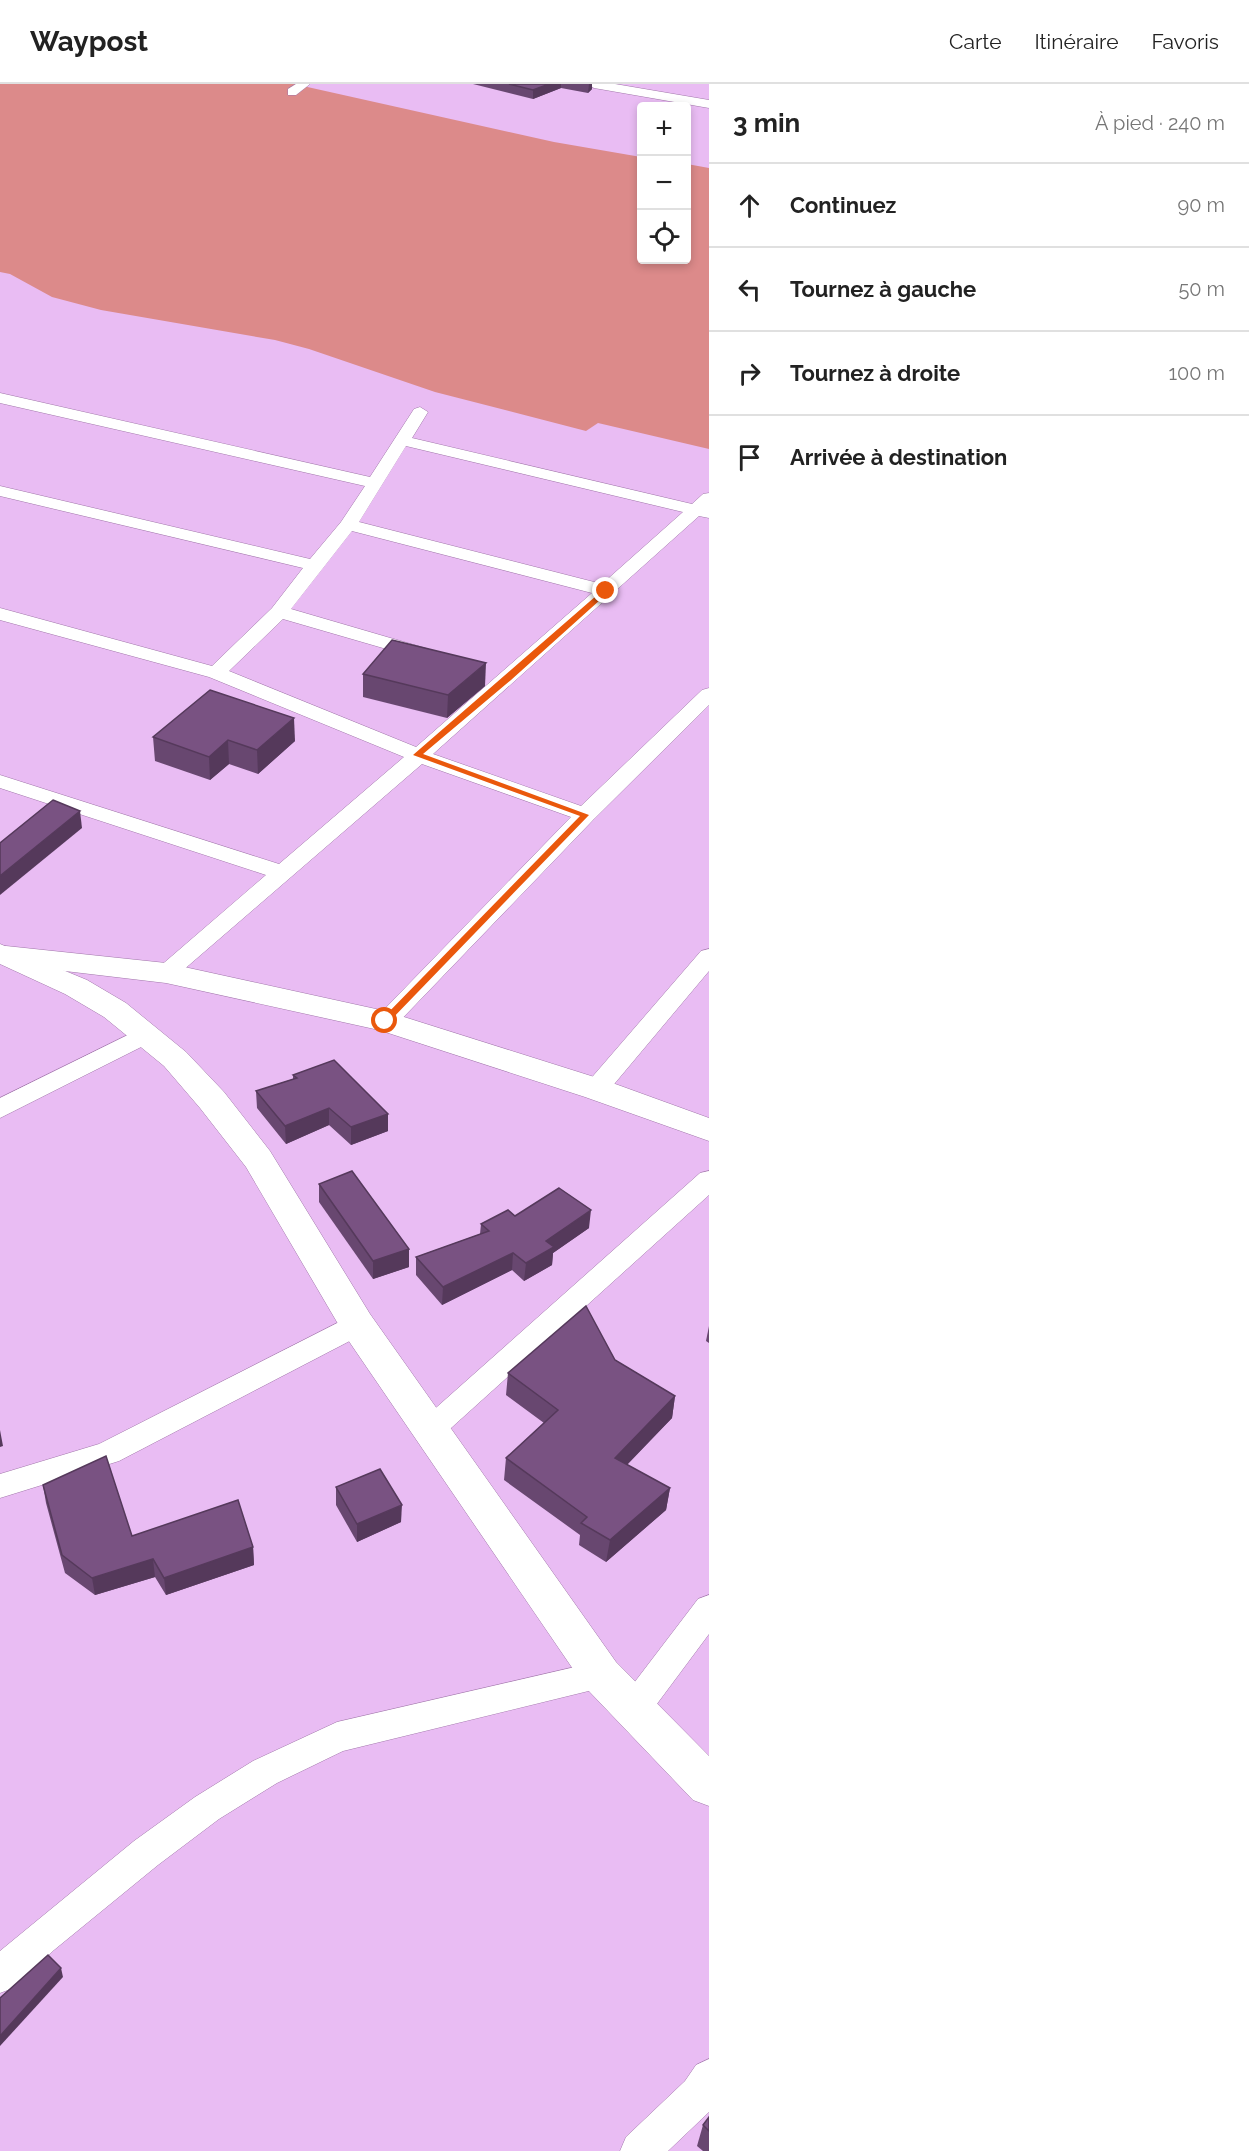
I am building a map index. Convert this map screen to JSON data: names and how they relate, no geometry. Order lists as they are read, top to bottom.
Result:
{
  "page": {
    "header": "Waypost",
    "nav": ["Carte", "Itinéraire", "Favoris"],
    "heading": ["3 min", "À pied · 240 m"],
    "map_buttons": ["+", "−"],
    "list": [
      ["Continuez", "90 m"],
      ["Tournez à gauche", "50 m"],
      ["Tournez à droite", "100 m"],
      "Arrivée à destination"
    ]
  }
}
